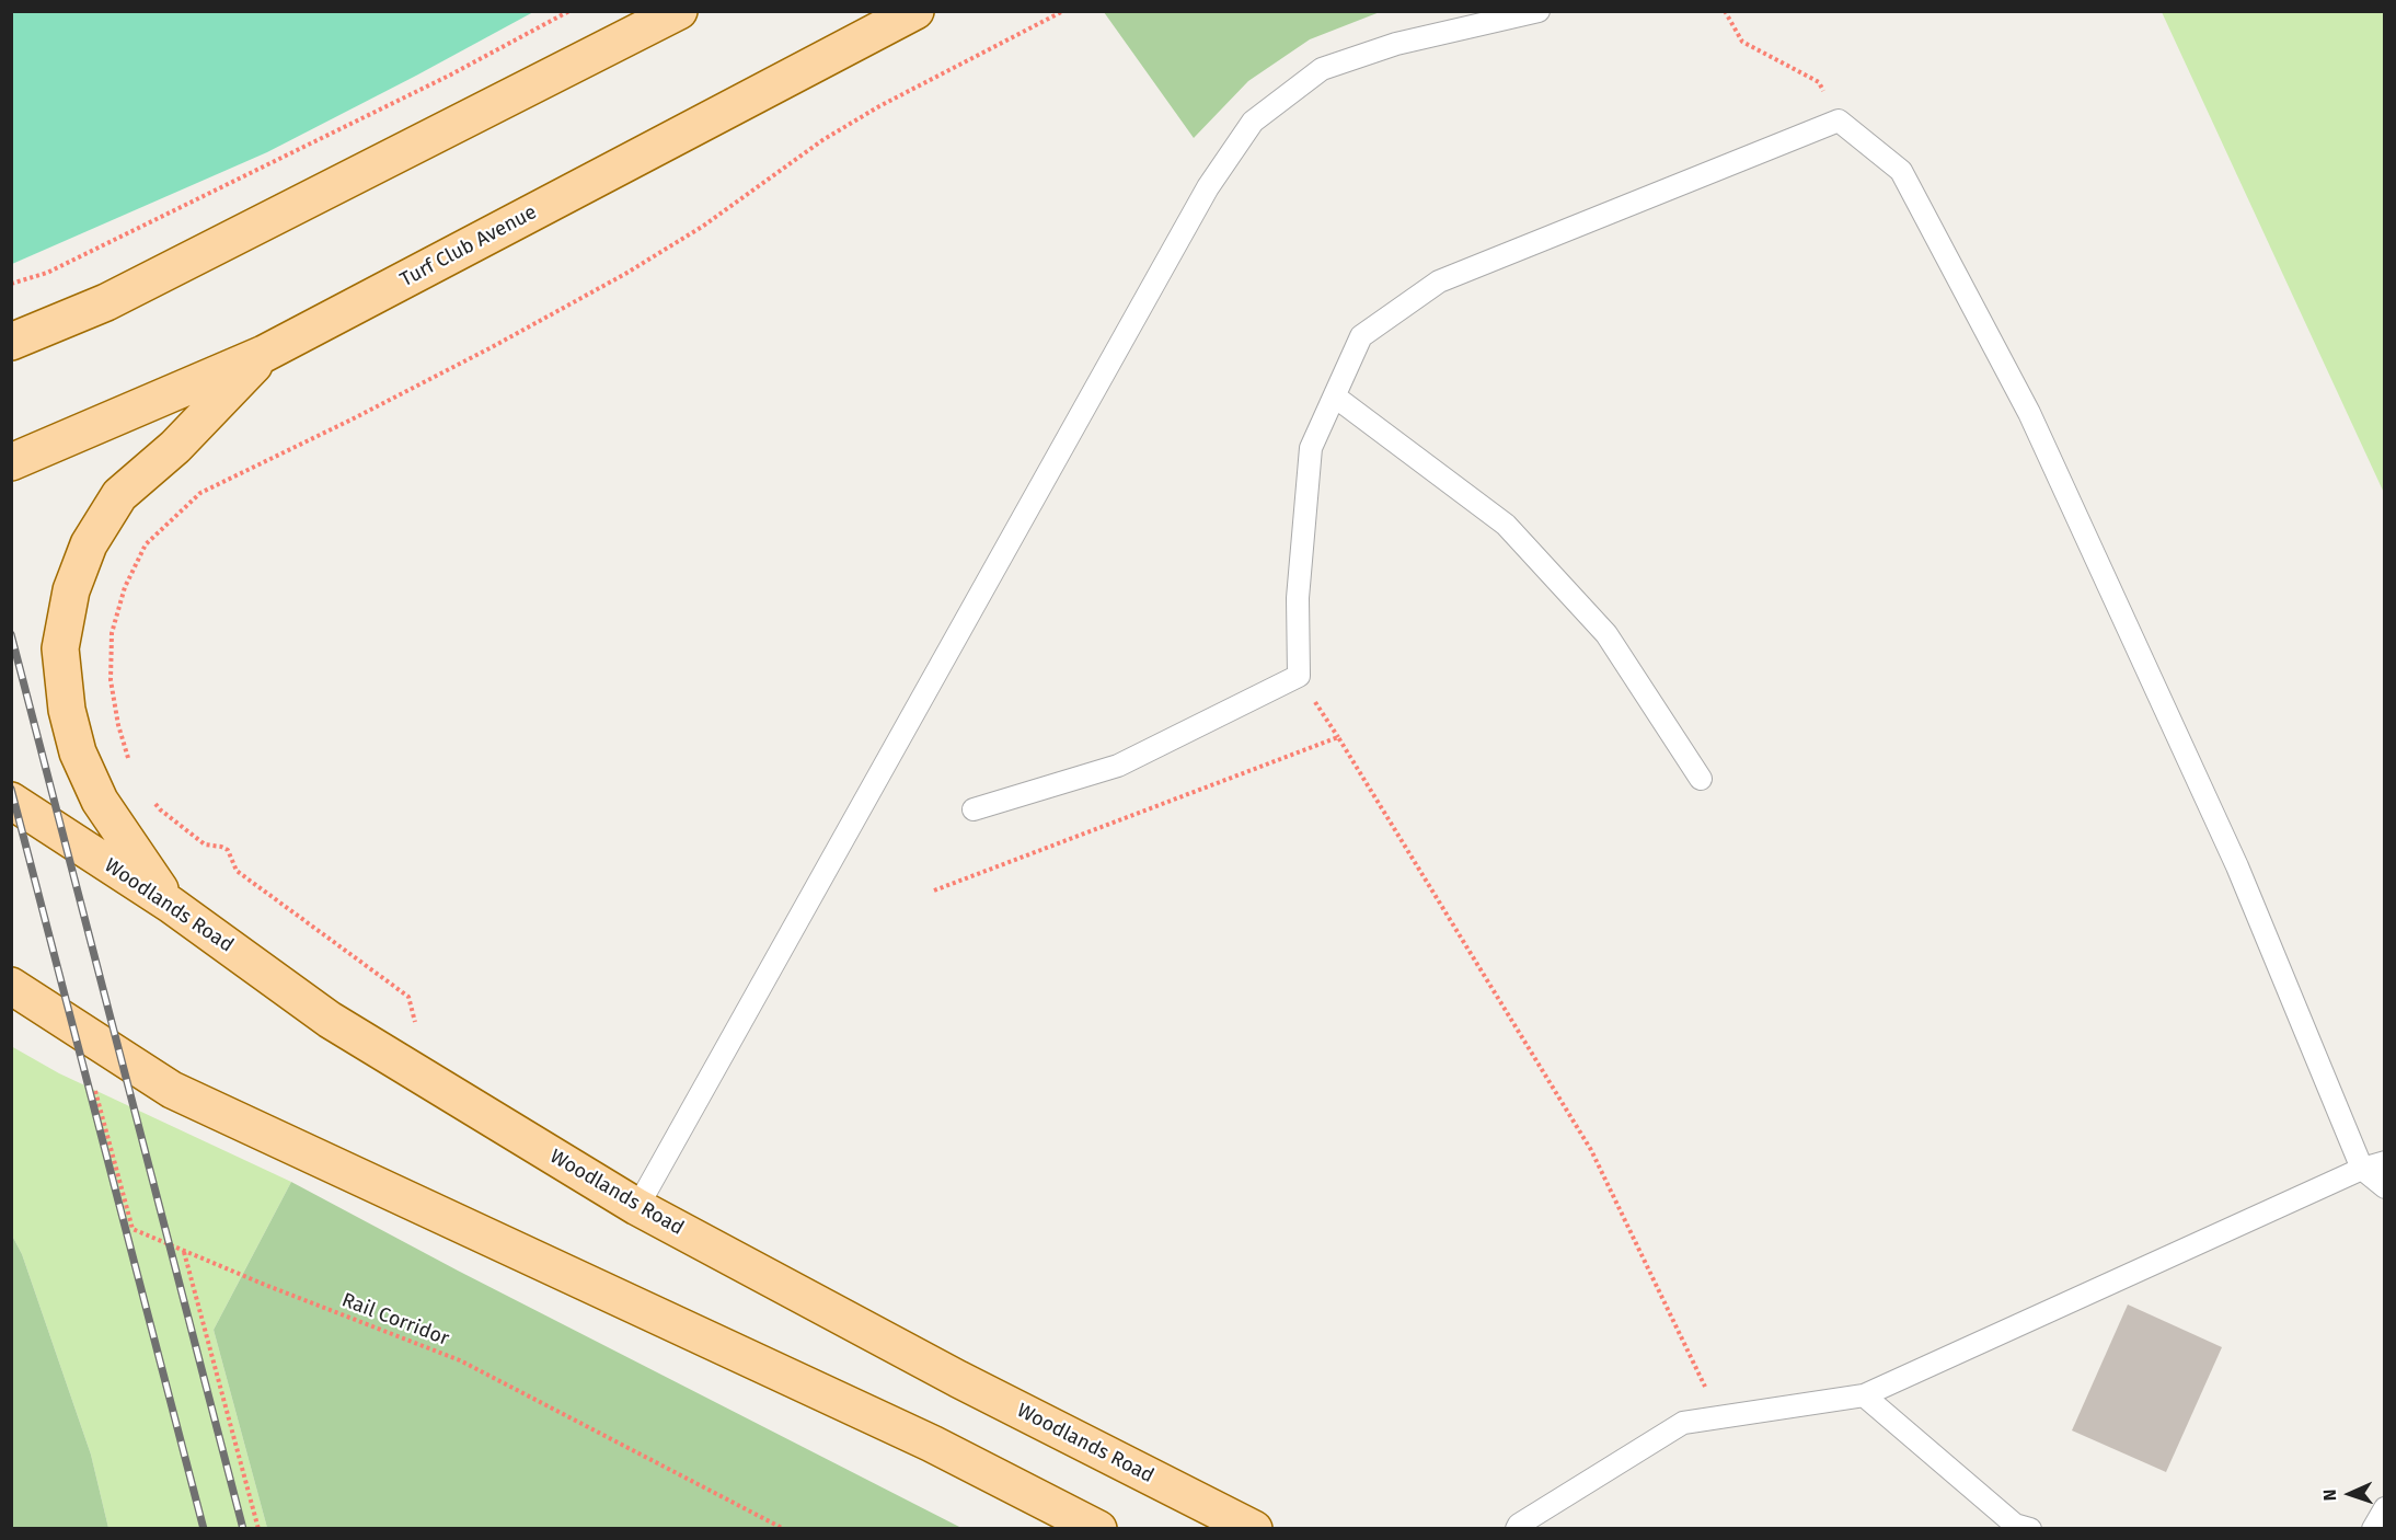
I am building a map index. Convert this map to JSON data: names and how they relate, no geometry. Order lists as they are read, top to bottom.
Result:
{
  "streets": {
    "main road": ["Turf Club Avenue", "Woodlands Road"],
    "path": ["Rail Corridor"]
  },
  "north": "left"
}
